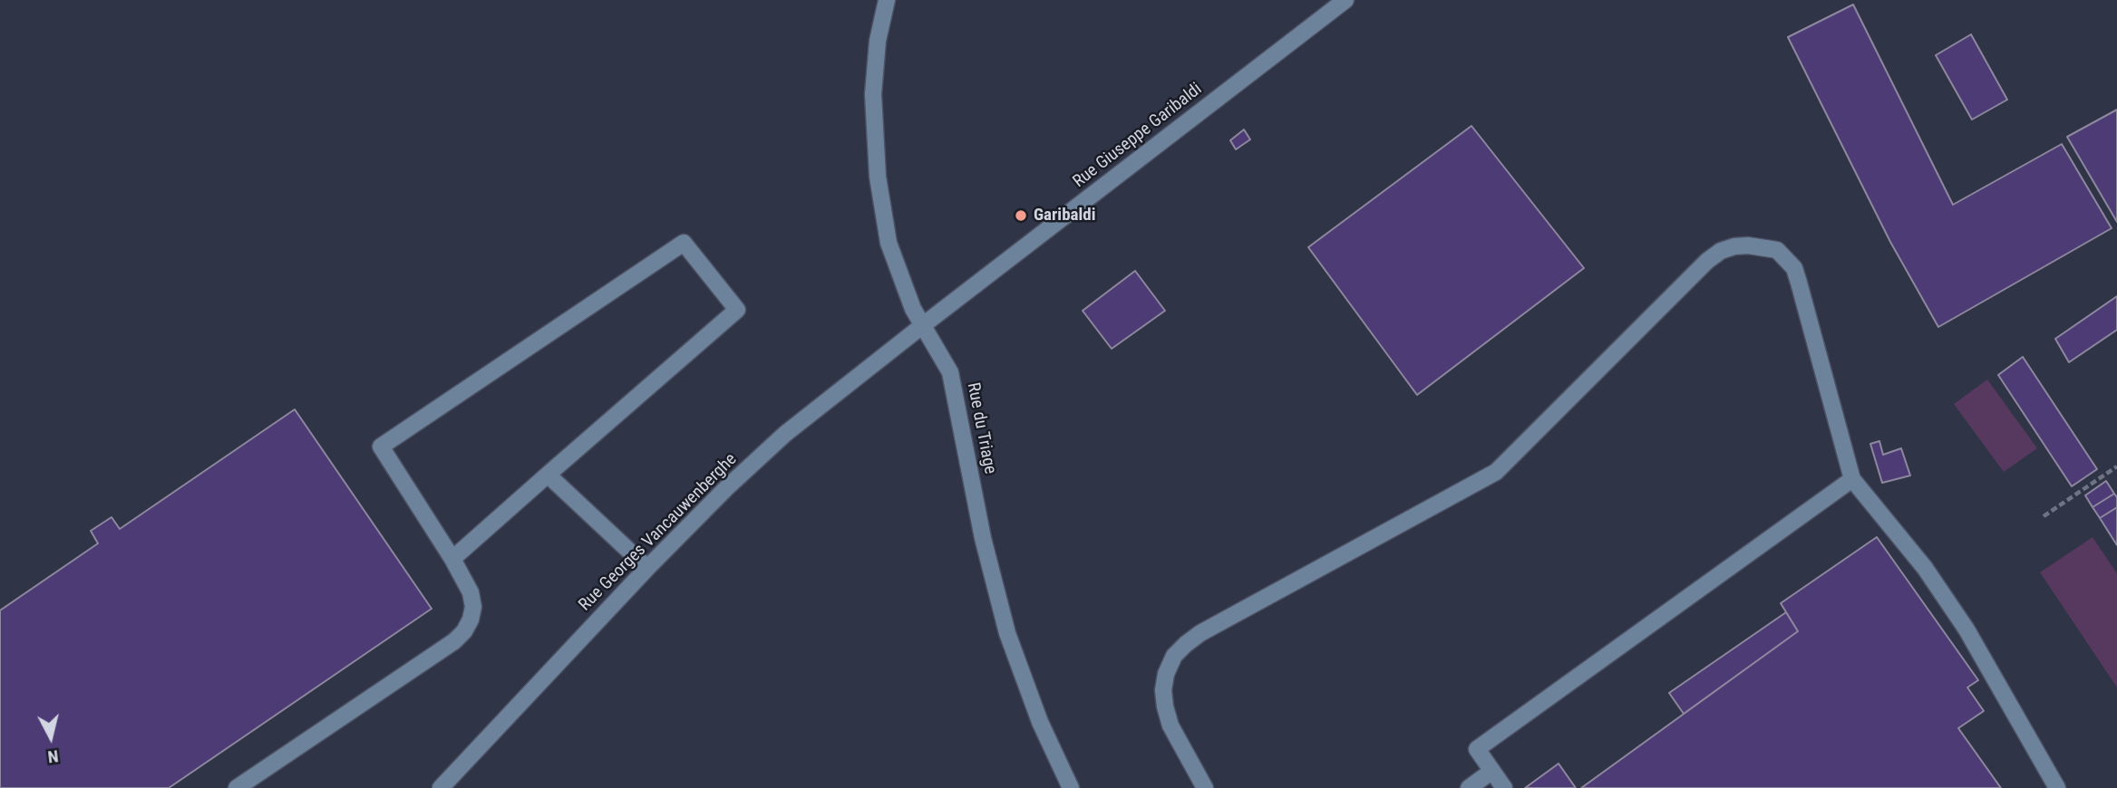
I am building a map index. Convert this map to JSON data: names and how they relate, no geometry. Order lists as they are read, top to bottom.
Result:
{
  "streets": {
    "street": ["Rue Giuseppe Garibaldi", "Rue du Triage", "Rue Georges Vancauwenberghe"]
  },
  "crossings": [
    ["Rue Giuseppe Garibaldi", "Rue du Triage"],
    ["Rue Giuseppe Garibaldi", "Rue Georges Vancauwenberghe"],
    ["Rue du Triage", "Rue Georges Vancauwenberghe"]
  ],
  "places": ["Garibaldi"],
  "north": "bottom"
}
